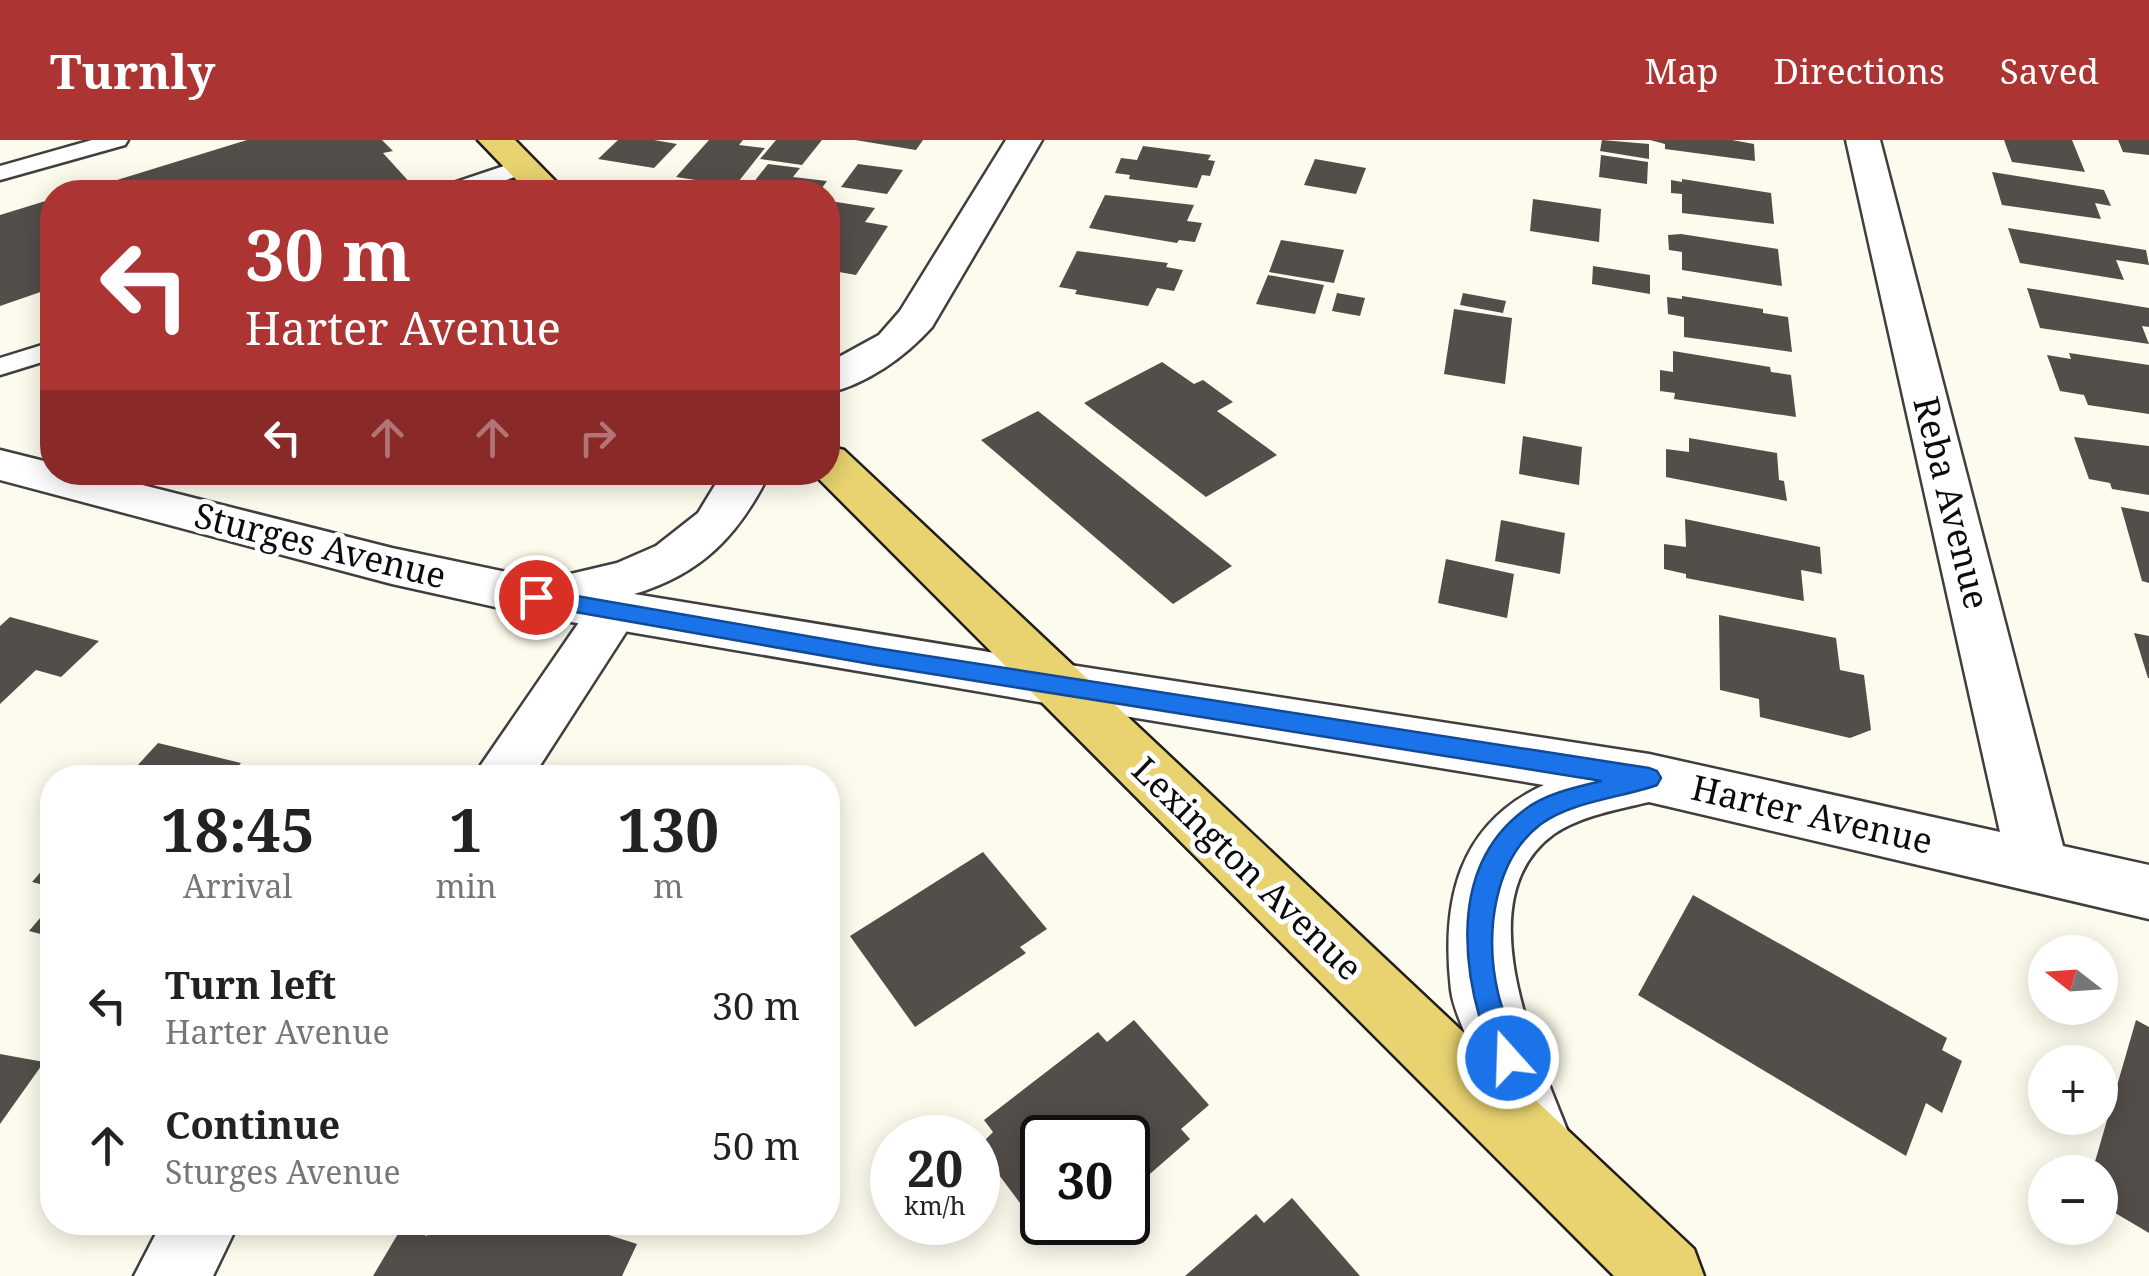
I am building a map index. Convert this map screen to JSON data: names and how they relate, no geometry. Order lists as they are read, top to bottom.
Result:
{
  "streets": {
    "main road": ["Lexington Avenue"],
    "street": ["Reba Avenue", "Sturges Avenue", "Harter Avenue"]
  },
  "crossings": [
    ["Reba Avenue", "Harter Avenue"],
    ["Sturges Avenue", "Harter Avenue"],
    ["Sturges Avenue", "Lexington Avenue"],
    ["Harter Avenue", "Lexington Avenue"]
  ],
  "north": "left",
  "page": {
    "header": "Turnly",
    "nav": ["Map", "Directions", "Saved"],
    "turn": ["30 m", "Harter Avenue"],
    "eta": [
      "18:45",
      "Arrival",
      "1",
      "min",
      "130",
      "m"
    ],
    "map_buttons": ["+", "−"],
    "list": [
      {
        "name": "Turn left",
        "note": "Harter Avenue",
        "value": "30 m"
      },
      {
        "name": "Continue",
        "note": "Sturges Avenue",
        "value": "50 m"
      }
    ],
    "speed": "20 km/h",
    "limit": "30"
  }
}
